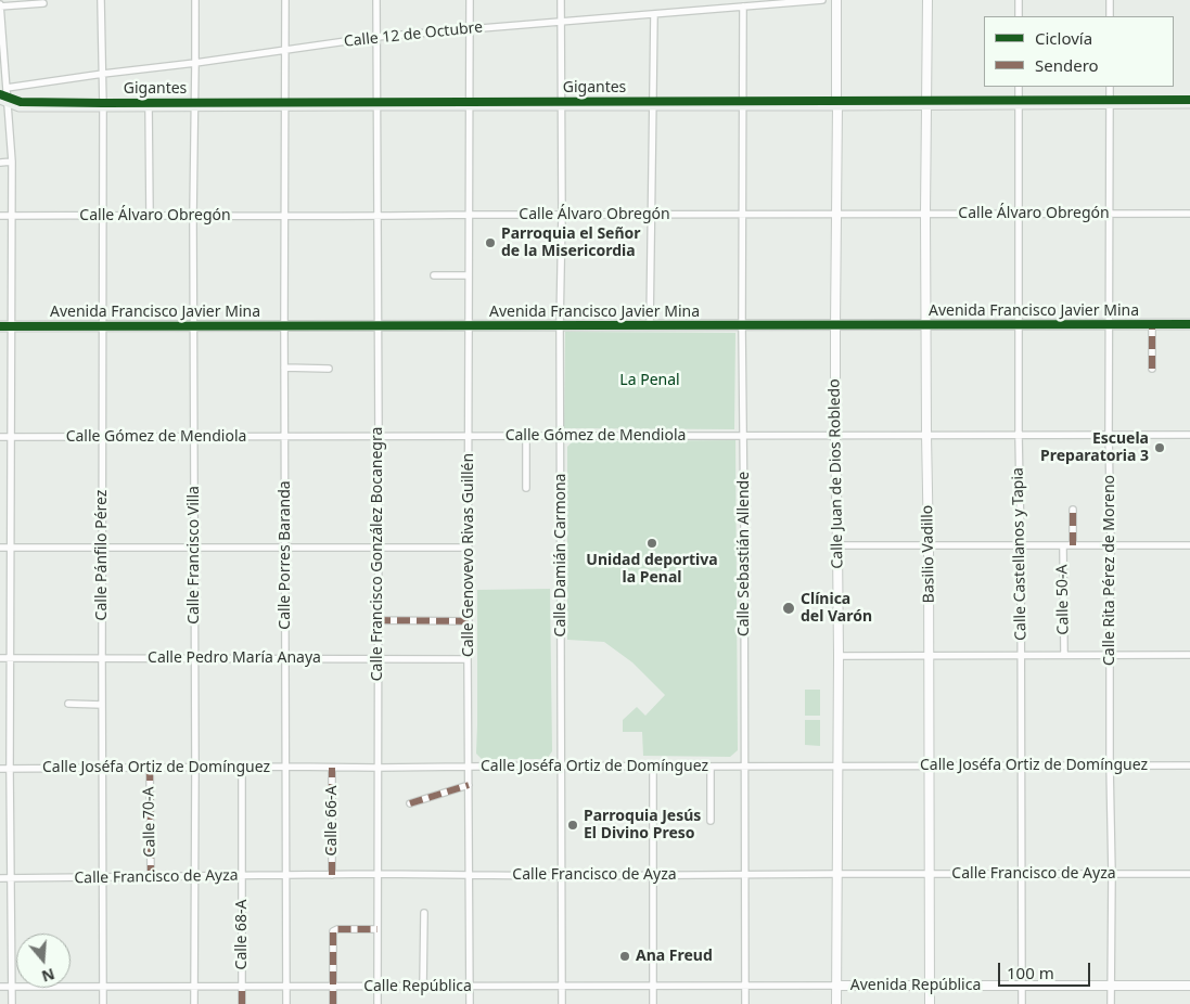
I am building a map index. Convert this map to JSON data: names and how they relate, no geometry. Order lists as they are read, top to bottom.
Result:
{
  "streets": {
    "main road": ["Avenida Francisco Javier Mina"],
    "street": [
      "Calle 12 de Octubre",
      "Calle Álvaro Obregón",
      "Calle Gómez de Mendiola",
      "Calle Juan de Dios Robledo",
      "Calle Francisco González Bocanegra",
      "Calle Sebastián Allende",
      "Basilio Vadillo",
      "Calle Castellanos y Tapia",
      "Calle Pánfilo Pérez",
      "Calle Francisco Villa",
      "Calle Porres Baranda",
      "Calle Genovevo Rivas Guillén",
      "Calle Damián Carmona",
      "Calle Rita Pérez de Moreno",
      "Calle 50-A",
      "Calle Pedro María Anaya",
      "Calle Joséfa Ortiz de Domínguez",
      "Calle 66-A",
      "Calle 70-A",
      "Calle Francisco de Ayza",
      "Calle 68-A",
      "Avenida República",
      "Calle República"
    ],
    "cycle path": ["Gigantes"]
  },
  "crossings": [
    ["Calle 12 de Octubre", "Calle Francisco González Bocanegra"],
    ["Calle 12 de Octubre", "Calle Sebastián Allende"],
    ["Calle 12 de Octubre", "Calle Pánfilo Pérez"],
    ["Calle 12 de Octubre", "Calle Francisco Villa"],
    ["Calle 12 de Octubre", "Calle Porres Baranda"],
    ["Calle 12 de Octubre", "Calle Genovevo Rivas Guillén"],
    ["Calle 12 de Octubre", "Calle Damián Carmona"],
    ["Calle Álvaro Obregón", "Calle Juan de Dios Robledo"],
    ["Calle Álvaro Obregón", "Calle Francisco González Bocanegra"],
    ["Calle Álvaro Obregón", "Calle Sebastián Allende"],
    ["Calle Álvaro Obregón", "Basilio Vadillo"],
    ["Calle Álvaro Obregón", "Calle Castellanos y Tapia"],
    ["Calle Álvaro Obregón", "Calle Pánfilo Pérez"],
    ["Calle Álvaro Obregón", "Calle Francisco Villa"],
    ["Calle Álvaro Obregón", "Calle Porres Baranda"],
    ["Calle Álvaro Obregón", "Calle Genovevo Rivas Guillén"],
    ["Calle Álvaro Obregón", "Calle Damián Carmona"],
    ["Calle Álvaro Obregón", "Calle Rita Pérez de Moreno"],
    ["Avenida Francisco Javier Mina", "Calle Juan de Dios Robledo"],
    ["Avenida Francisco Javier Mina", "Calle Francisco González Bocanegra"],
    ["Avenida Francisco Javier Mina", "Calle Sebastián Allende"],
    ["Avenida Francisco Javier Mina", "Basilio Vadillo"],
    ["Avenida Francisco Javier Mina", "Calle Castellanos y Tapia"],
    ["Avenida Francisco Javier Mina", "Calle Pánfilo Pérez"],
    ["Avenida Francisco Javier Mina", "Calle Francisco Villa"],
    ["Avenida Francisco Javier Mina", "Calle Porres Baranda"],
    ["Avenida Francisco Javier Mina", "Calle Genovevo Rivas Guillén"],
    ["Avenida Francisco Javier Mina", "Calle Damián Carmona"],
    ["Avenida Francisco Javier Mina", "Calle Rita Pérez de Moreno"],
    ["Calle Gómez de Mendiola", "Calle Juan de Dios Robledo"],
    ["Calle Gómez de Mendiola", "Calle Francisco González Bocanegra"],
    ["Calle Gómez de Mendiola", "Calle Sebastián Allende"],
    ["Calle Gómez de Mendiola", "Basilio Vadillo"],
    ["Calle Gómez de Mendiola", "Calle Castellanos y Tapia"],
    ["Calle Gómez de Mendiola", "Calle Pánfilo Pérez"],
    ["Calle Gómez de Mendiola", "Calle Francisco Villa"],
    ["Calle Gómez de Mendiola", "Calle Porres Baranda"],
    ["Calle Gómez de Mendiola", "Calle Genovevo Rivas Guillén"],
    ["Calle Gómez de Mendiola", "Calle Damián Carmona"],
    ["Calle Gómez de Mendiola", "Calle Rita Pérez de Moreno"],
    ["Calle Juan de Dios Robledo", "Calle Joséfa Ortiz de Domínguez"],
    ["Calle Juan de Dios Robledo", "Calle Francisco de Ayza"],
    ["Calle Juan de Dios Robledo", "Avenida República"],
    ["Calle Juan de Dios Robledo", "Calle República"],
    ["Calle Francisco González Bocanegra", "Calle Pedro María Anaya"],
    ["Calle Francisco González Bocanegra", "Calle Joséfa Ortiz de Domínguez"],
    ["Calle Francisco González Bocanegra", "Calle Francisco de Ayza"],
    ["Calle Francisco González Bocanegra", "Calle República"],
    ["Calle Sebastián Allende", "Calle Joséfa Ortiz de Domínguez"],
    ["Calle Sebastián Allende", "Calle Francisco de Ayza"],
    ["Calle Sebastián Allende", "Calle República"],
    ["Basilio Vadillo", "Calle Joséfa Ortiz de Domínguez"],
    ["Basilio Vadillo", "Calle Francisco de Ayza"],
    ["Basilio Vadillo", "Avenida República"],
    ["Calle Castellanos y Tapia", "Calle Joséfa Ortiz de Domínguez"],
    ["Calle Castellanos y Tapia", "Calle Francisco de Ayza"],
    ["Calle Castellanos y Tapia", "Avenida República"],
    ["Calle Pánfilo Pérez", "Calle Pedro María Anaya"],
    ["Calle Pánfilo Pérez", "Calle Joséfa Ortiz de Domínguez"],
    ["Calle Pánfilo Pérez", "Calle Francisco de Ayza"],
    ["Calle Pánfilo Pérez", "Calle República"],
    ["Calle Francisco Villa", "Calle Pedro María Anaya"],
    ["Calle Francisco Villa", "Calle Joséfa Ortiz de Domínguez"],
    ["Calle Francisco Villa", "Calle Francisco de Ayza"],
    ["Calle Francisco Villa", "Calle República"],
    ["Calle Porres Baranda", "Calle Pedro María Anaya"],
    ["Calle Porres Baranda", "Calle Joséfa Ortiz de Domínguez"],
    ["Calle Porres Baranda", "Calle Francisco de Ayza"],
    ["Calle Porres Baranda", "Calle República"],
    ["Calle Genovevo Rivas Guillén", "Calle Pedro María Anaya"],
    ["Calle Genovevo Rivas Guillén", "Calle Joséfa Ortiz de Domínguez"],
    ["Calle Genovevo Rivas Guillén", "Calle Francisco de Ayza"],
    ["Calle Genovevo Rivas Guillén", "Calle República"],
    ["Calle Damián Carmona", "Calle Joséfa Ortiz de Domínguez"],
    ["Calle Damián Carmona", "Calle Francisco de Ayza"],
    ["Calle Damián Carmona", "Calle República"],
    ["Calle Rita Pérez de Moreno", "Calle Joséfa Ortiz de Domínguez"],
    ["Calle Rita Pérez de Moreno", "Calle Francisco de Ayza"],
    ["Calle Rita Pérez de Moreno", "Avenida República"],
    ["Calle Joséfa Ortiz de Domínguez", "Calle 66-A"],
    ["Calle Joséfa Ortiz de Domínguez", "Calle 70-A"],
    ["Calle Joséfa Ortiz de Domínguez", "Calle 68-A"],
    ["Calle 66-A", "Calle Francisco de Ayza"],
    ["Calle 70-A", "Calle Francisco de Ayza"],
    ["Calle Francisco de Ayza", "Calle 68-A"],
    ["Calle 68-A", "Calle República"],
    ["Avenida República", "Calle República"]
  ],
  "parks": ["La Penal"],
  "places": [
    "Parroquia el Señor de la Misericordia",
    "Escuela Preparatoria 3",
    "Unidad deportiva la Penal",
    "Clínica del Varón",
    "Parroquia Jesús El Divino Preso",
    "Ana Freud"
  ],
  "legend": ["Ciclovía", "Sendero"],
  "scale_bar": "100 m",
  "north": "bottom"
}
